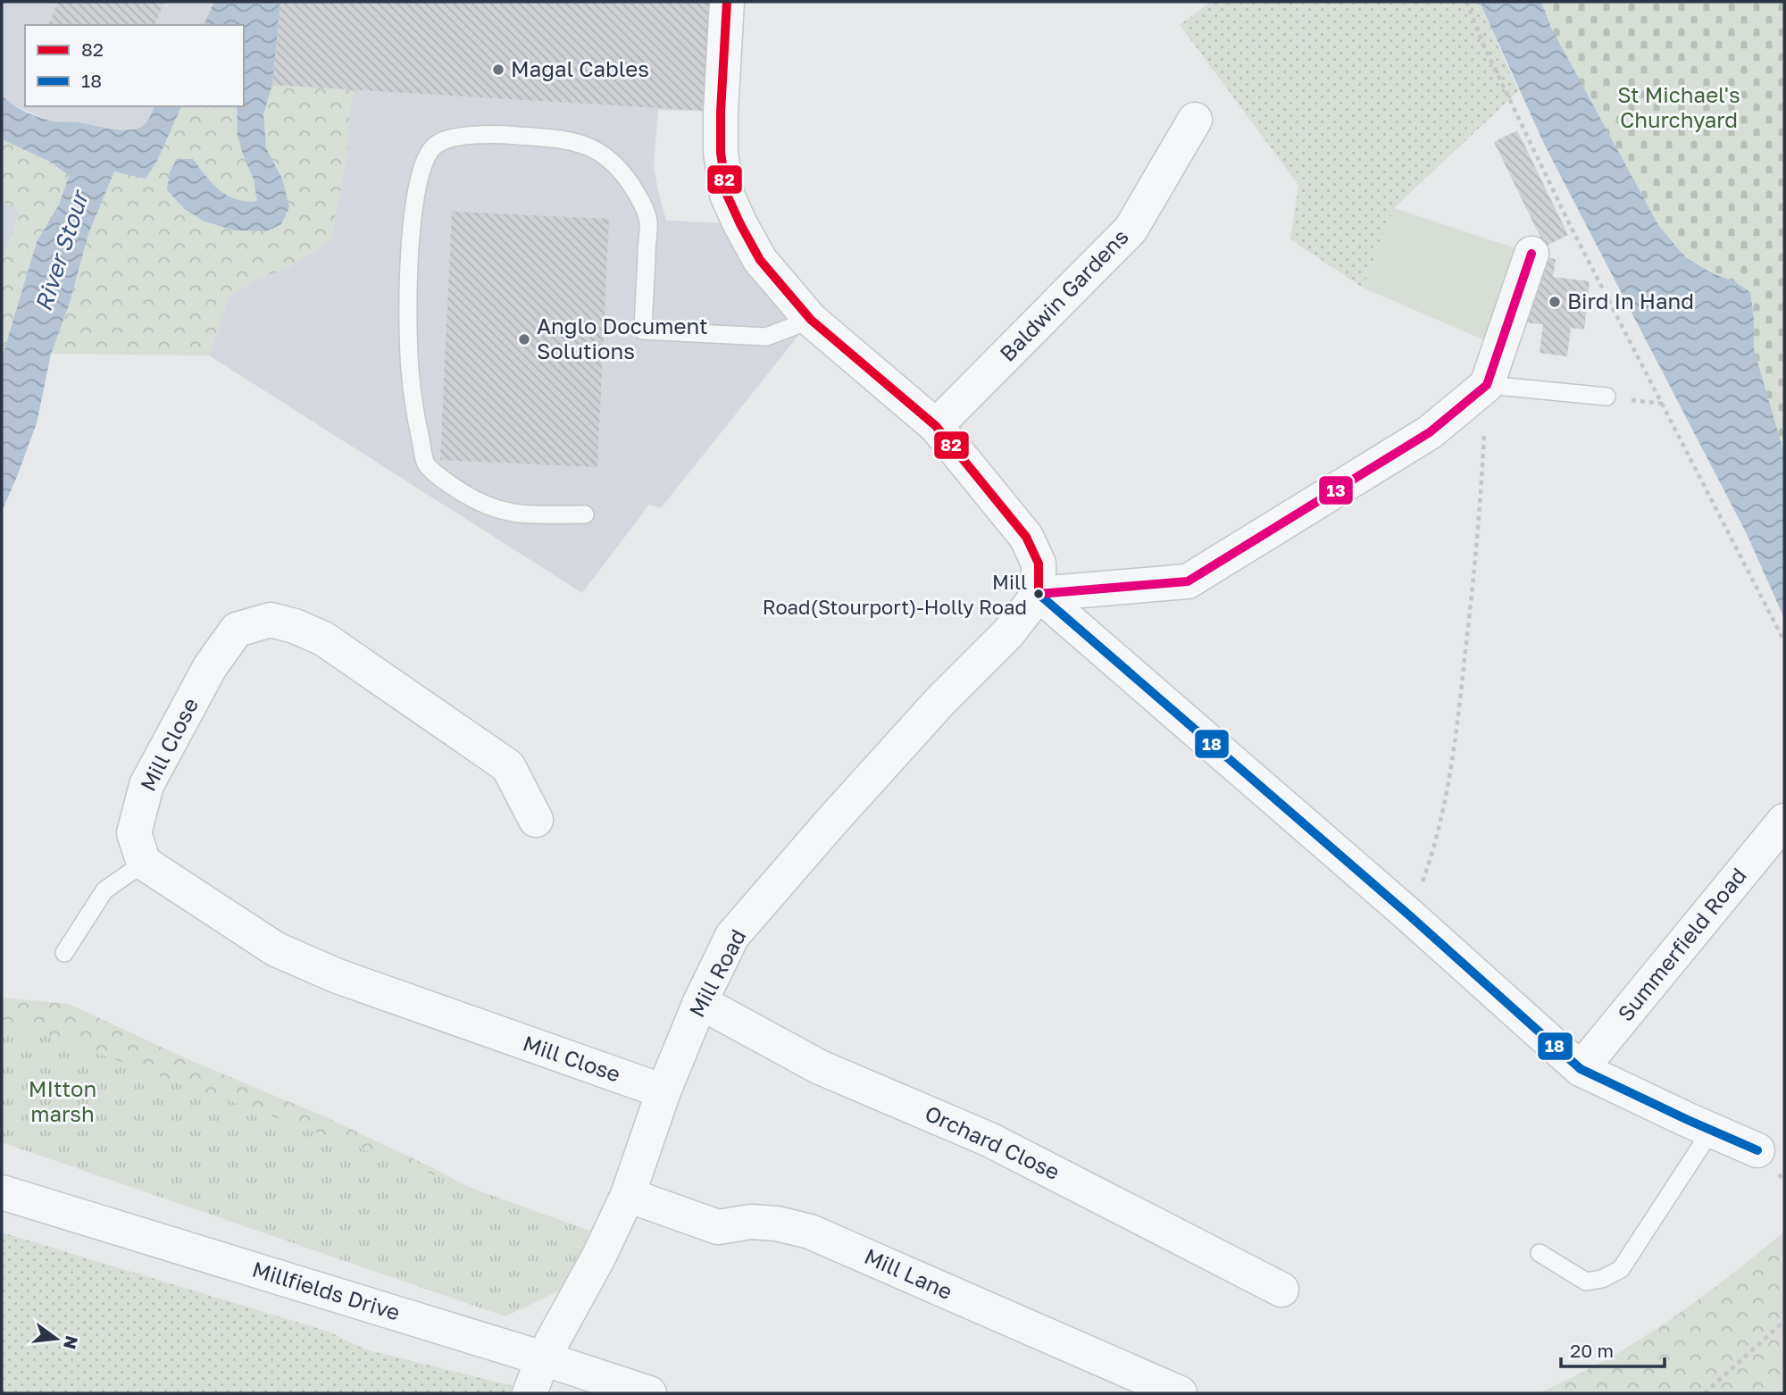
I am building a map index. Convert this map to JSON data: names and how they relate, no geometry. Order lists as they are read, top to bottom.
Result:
{
  "streets": {
    "street": [
      "Baldwin Gardens",
      "Mill Close",
      "Summerfield Road",
      "Mill Road",
      "Orchard Close",
      "Mill Lane",
      "Millfields Drive"
    ]
  },
  "crossings": [
    ["Mill Close", "Mill Road"],
    ["Mill Road", "Orchard Close"],
    ["Mill Road", "Mill Lane"],
    ["Mill Road", "Millfields Drive"]
  ],
  "water": ["River Stour"],
  "parks": ["St Michael's Churchyard", "MItton marsh"],
  "places": [
    "Magal Cables",
    "Bird In Hand",
    "Anglo Document Solutions",
    "Mill Road(Stourport)-Holly Road"
  ],
  "lines": ["transit line 82", "transit line 13", "transit line 18"],
  "legend": ["82", "18"],
  "scale_bar": "20 m",
  "north": "right"
}
